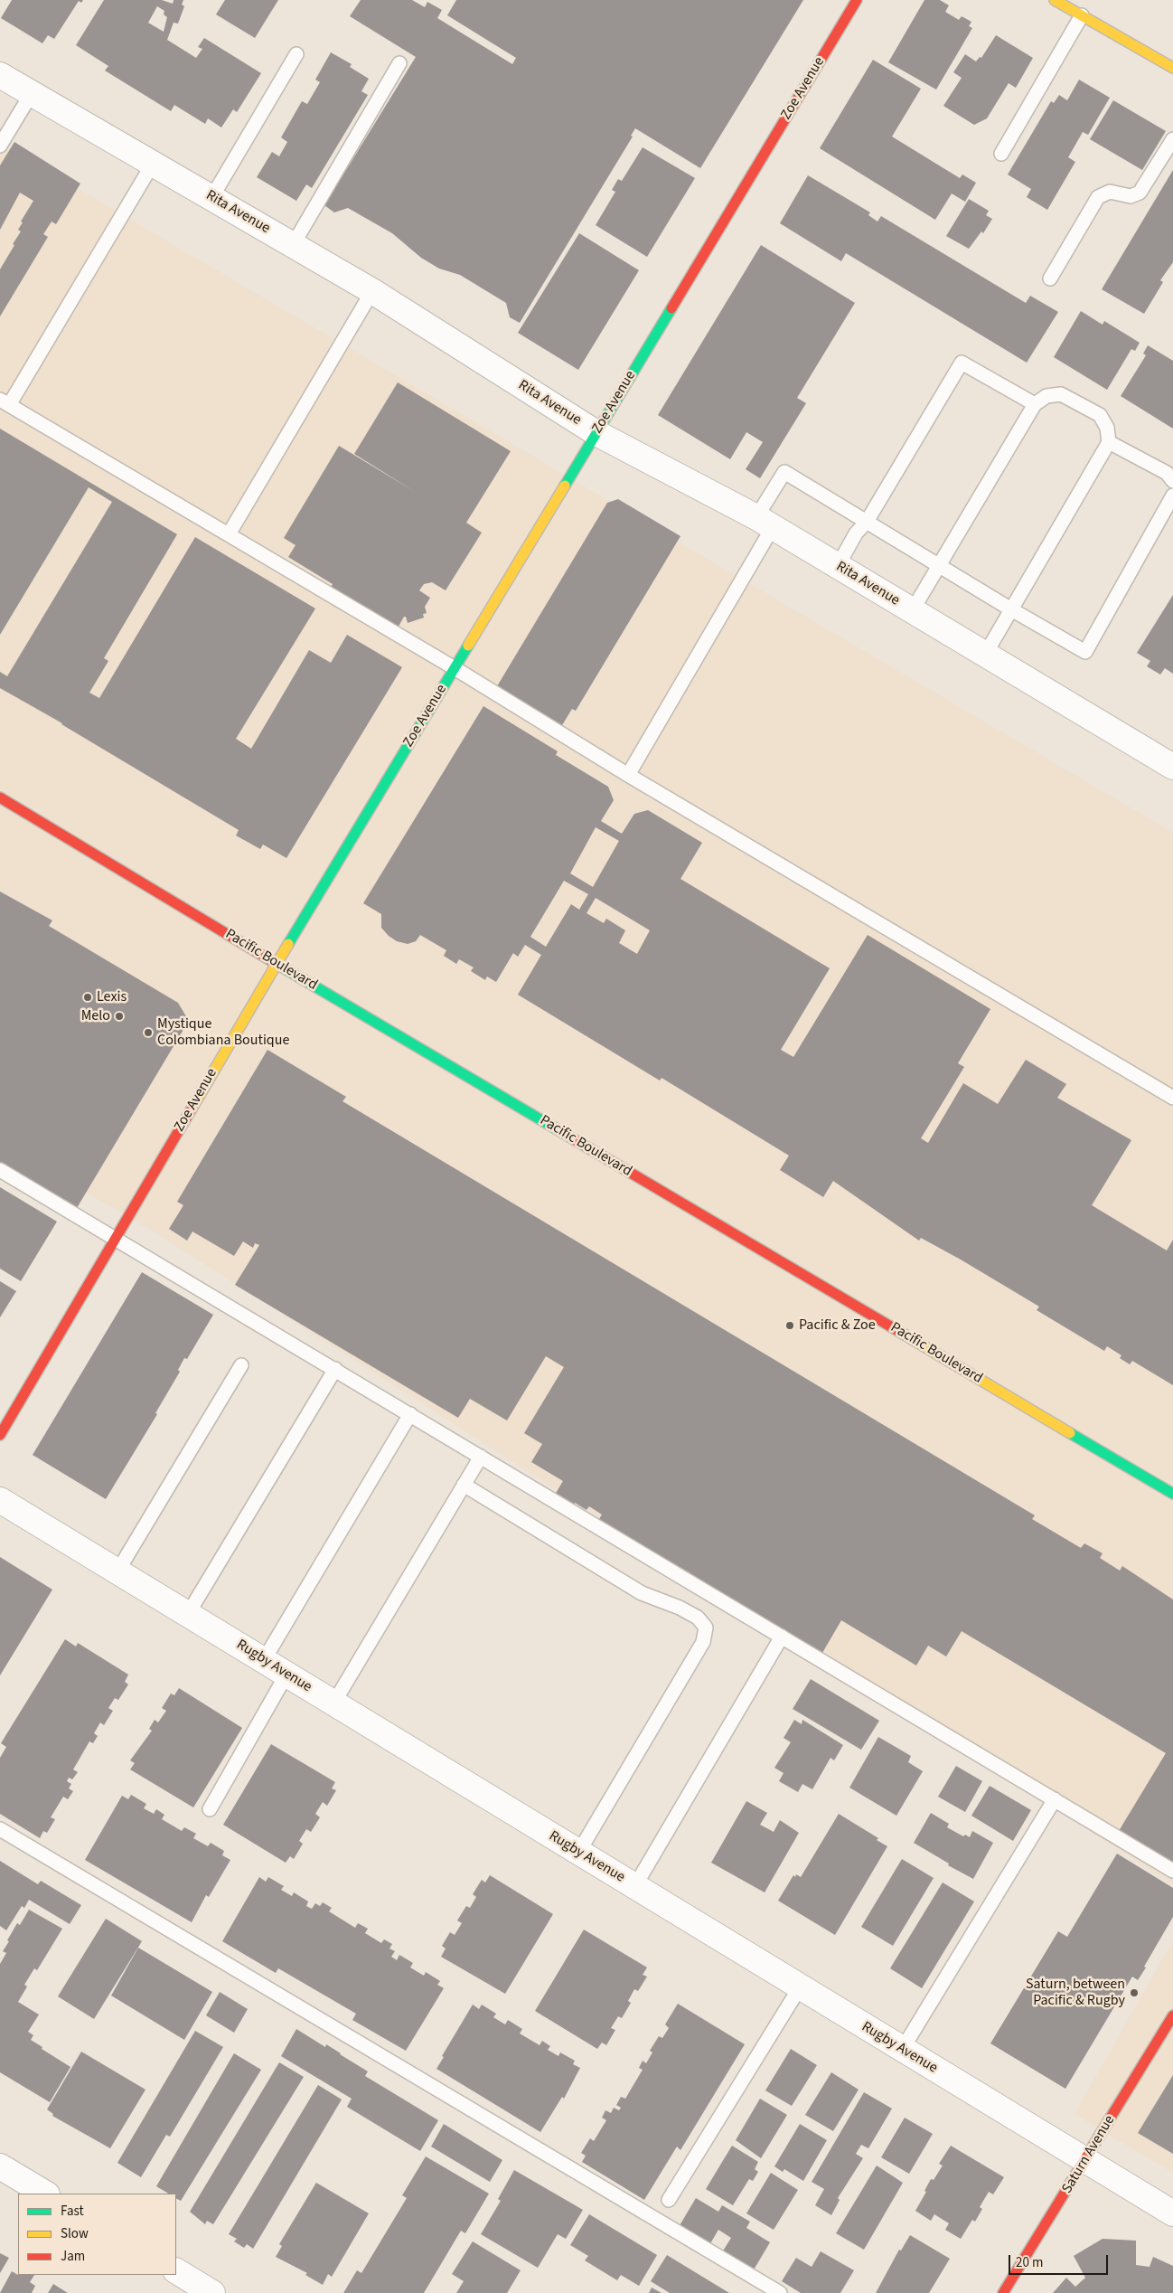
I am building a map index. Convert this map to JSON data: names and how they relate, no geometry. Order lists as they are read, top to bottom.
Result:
{
  "streets": {
    "street": [
      "Zoe Avenue",
      "Rita Avenue",
      "Pacific Boulevard",
      "Rugby Avenue",
      "Saturn Avenue"
    ]
  },
  "crossings": [
    ["Zoe Avenue", "Rita Avenue"],
    ["Zoe Avenue", "Pacific Boulevard"],
    ["Rugby Avenue", "Saturn Avenue"]
  ],
  "places": [
    "Lexis",
    "Melo",
    "Mystique Colombiana Boutique",
    "Pacific & Zoe",
    "Saturn, between Pacific & Rugby"
  ],
  "legend": ["Fast", "Slow", "Jam"],
  "scale_bar": "20 m"
}
